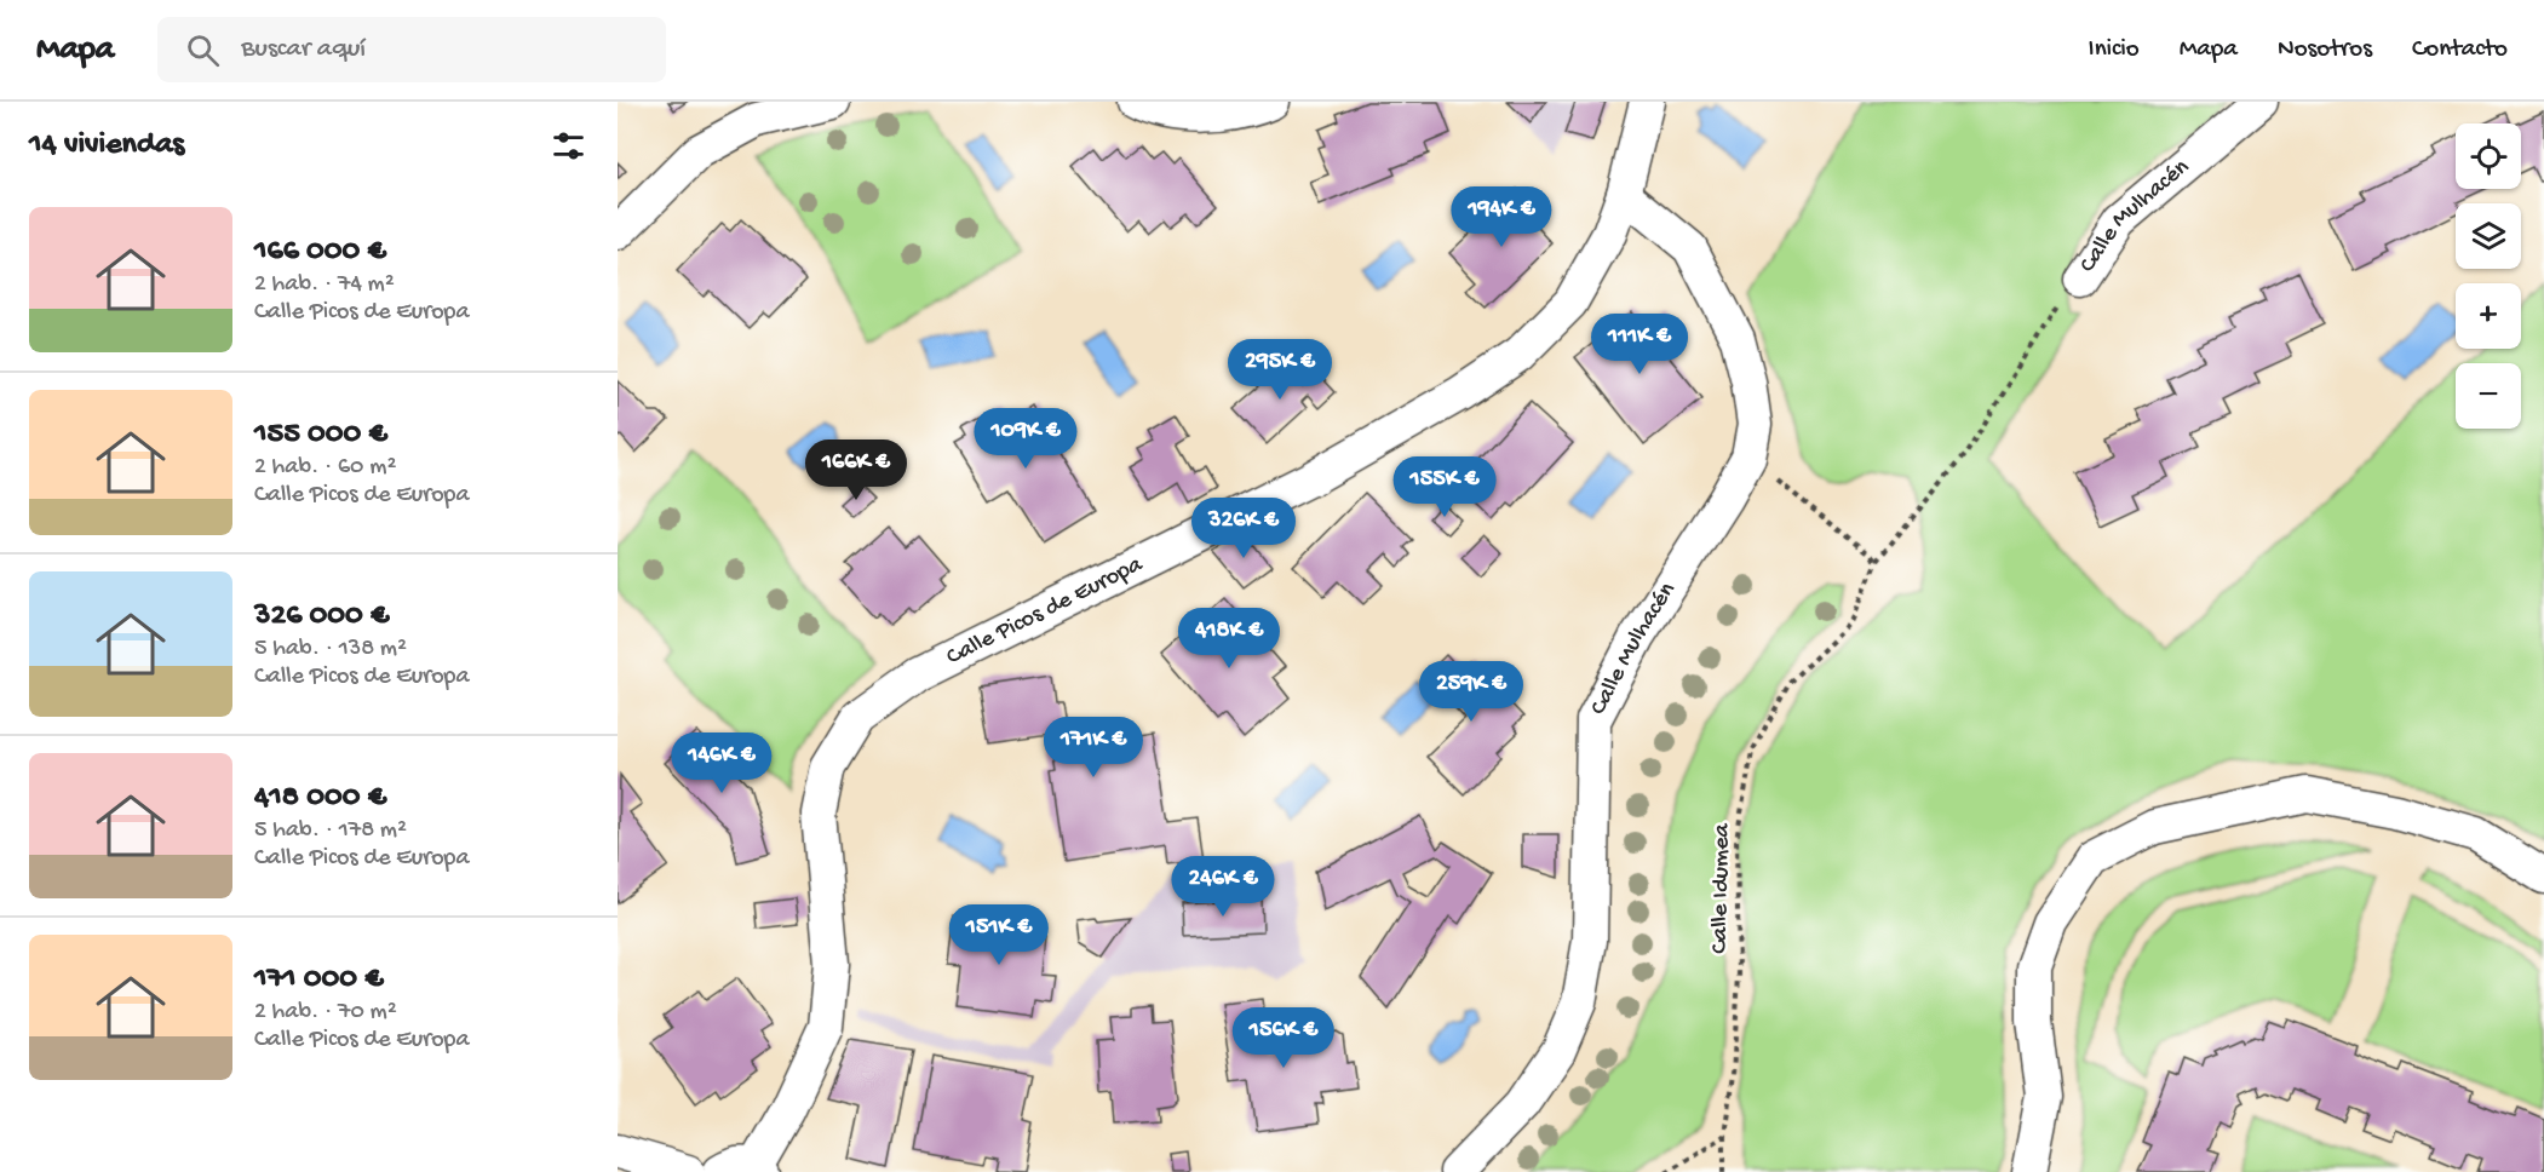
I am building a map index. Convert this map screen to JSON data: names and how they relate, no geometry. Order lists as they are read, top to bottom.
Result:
{
  "streets": {
    "street": ["Calle Mulhacén", "Calle Picos de Europa"],
    "path": ["Calle Idumea"]
  },
  "crossings": [
    ["Calle Mulhacén", "Calle Picos de Europa"],
    ["Calle Mulhacén", "Calle Idumea"]
  ],
  "page": {
    "header": "Mapa",
    "search": "Buscar aquí",
    "nav": [
      "Inicio",
      "Mapa",
      "Nosotros",
      "Contacto"
    ],
    "heading": "14 viviendas",
    "map_buttons": ["+", "−"],
    "price": [
      "194K €",
      "111K €",
      "295K €",
      "109K €",
      "166K €",
      "155K €",
      "326K €",
      "418K €",
      "259K €",
      "171K €",
      "146K €",
      "246K €",
      "151K €",
      "156K €"
    ],
    "list": [
      {
        "name": "166 000 €",
        "note": "2 hab. · 74 m² · Calle Picos de Europa"
      },
      {
        "name": "155 000 €",
        "note": "2 hab. · 60 m² · Calle Picos de Europa"
      },
      {
        "name": "326 000 €",
        "note": "5 hab. · 138 m² · Calle Picos de Europa"
      },
      {
        "name": "418 000 €",
        "note": "5 hab. · 178 m² · Calle Picos de Europa"
      },
      {
        "name": "171 000 €",
        "note": "2 hab. · 70 m² · Calle Picos de Europa"
      }
    ]
  }
}
